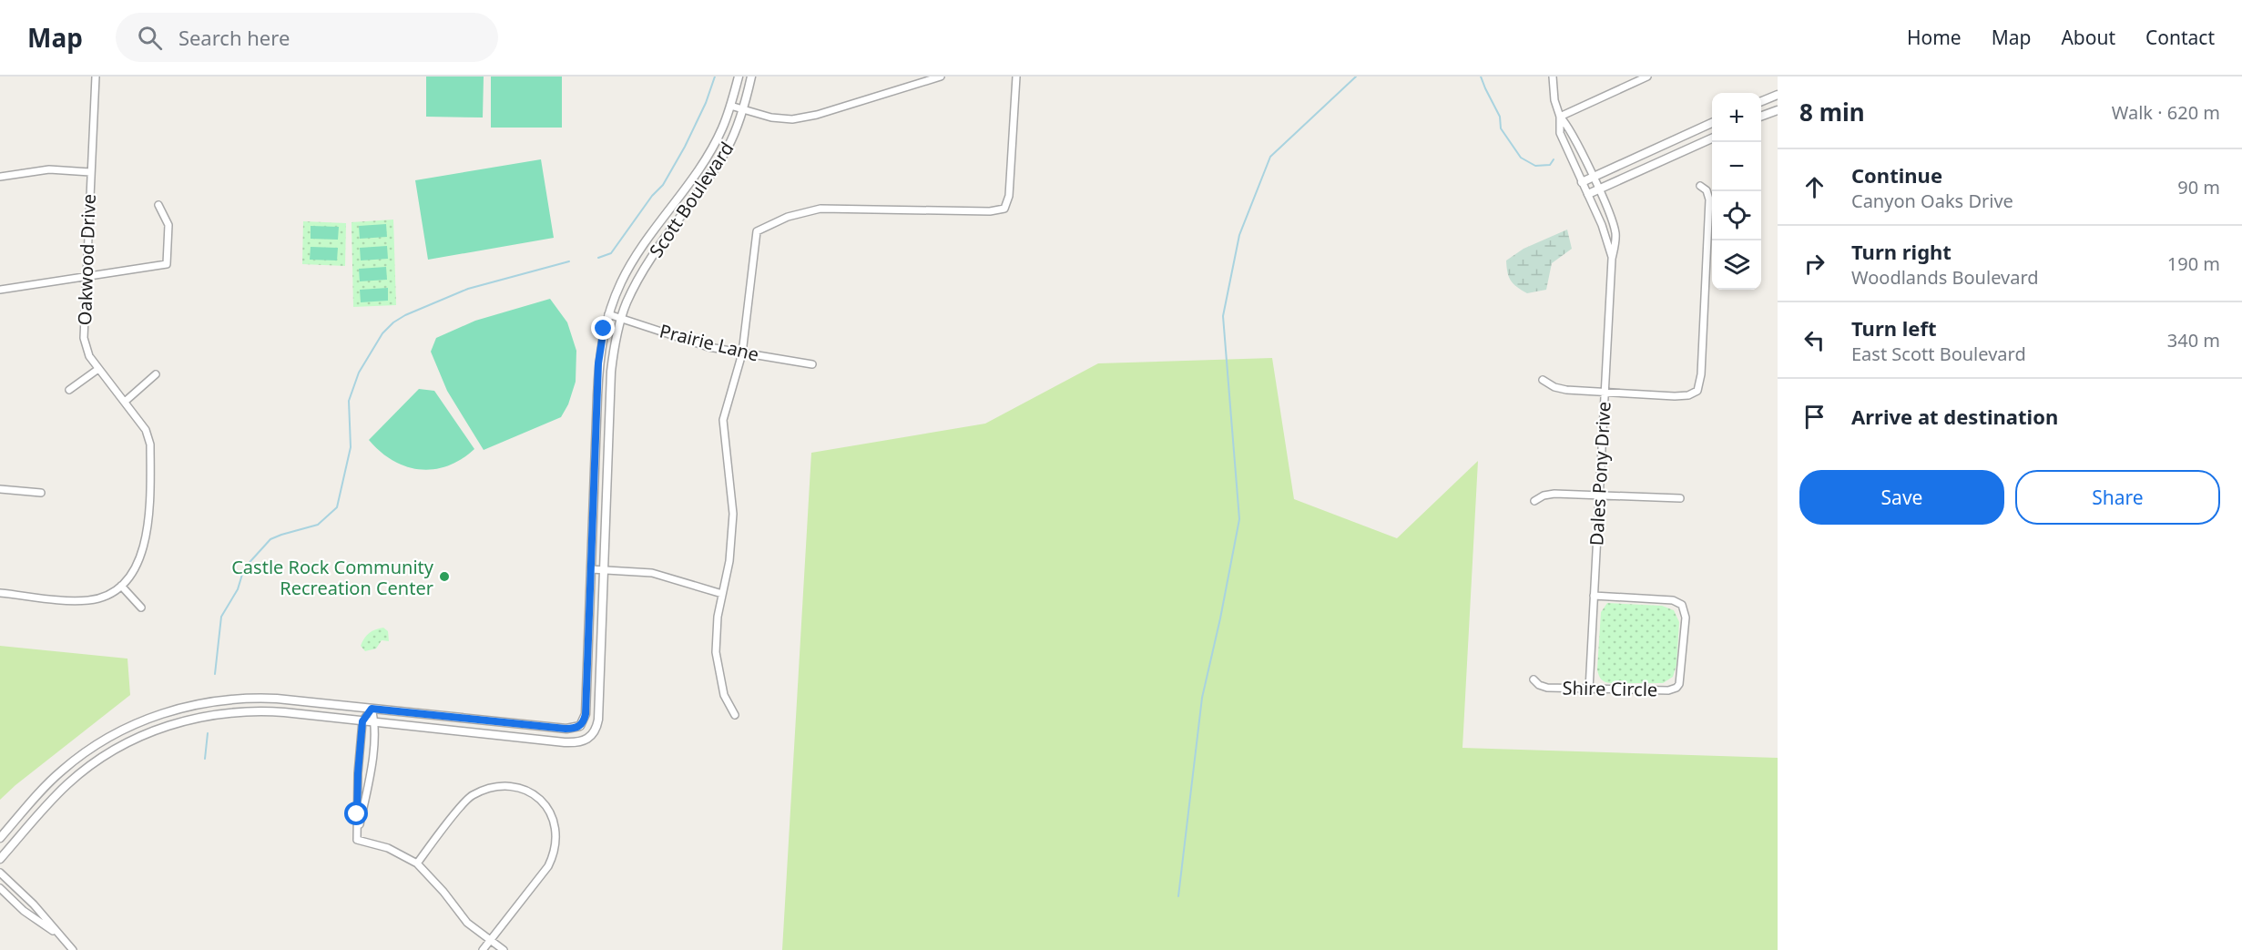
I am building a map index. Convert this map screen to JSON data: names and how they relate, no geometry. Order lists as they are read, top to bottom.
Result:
{
  "streets": {
    "street": [
      "Scott Boulevard",
      "Oakwood Drive",
      "Prairie Lane",
      "Dales Pony Drive",
      "Shire Circle"
    ]
  },
  "crossings": [
    ["Scott Boulevard", "Prairie Lane"],
    ["Dales Pony Drive", "Shire Circle"]
  ],
  "places": ["Castle Rock Community Recreation Center"],
  "page": {
    "header": "Map",
    "search": "Search here",
    "nav": [
      "Home",
      "Map",
      "About",
      "Contact"
    ],
    "heading": ["8 min", "Walk · 620 m"],
    "map_buttons": ["+", "−"],
    "list": [
      ["Continue", "Canyon Oaks Drive", "90 m"],
      ["Turn right", "Woodlands Boulevard", "190 m"],
      ["Turn left", "East Scott Boulevard", "340 m"],
      "Arrive at destination"
    ],
    "buttons": ["Save", "Share"]
  }
}
